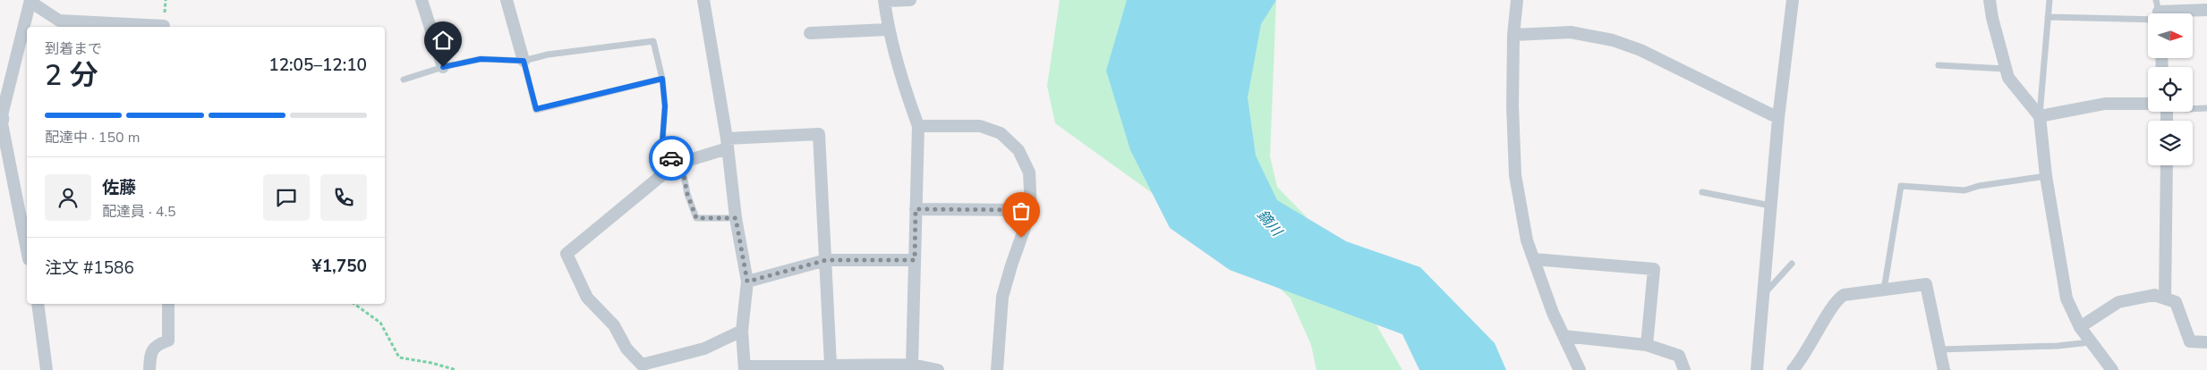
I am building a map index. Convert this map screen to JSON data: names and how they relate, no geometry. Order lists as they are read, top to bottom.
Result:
{
  "water": ["鏑川"],
  "north": "right",
  "page": {
    "heading": ["2 分", "到着まで", "12:05–12:10"],
    "panel": [
      "佐藤",
      "配達員 · 4.5",
      "注文 #1586",
      "¥1,750"
    ],
    "bar": "配達中 · 150 m"
  }
}
